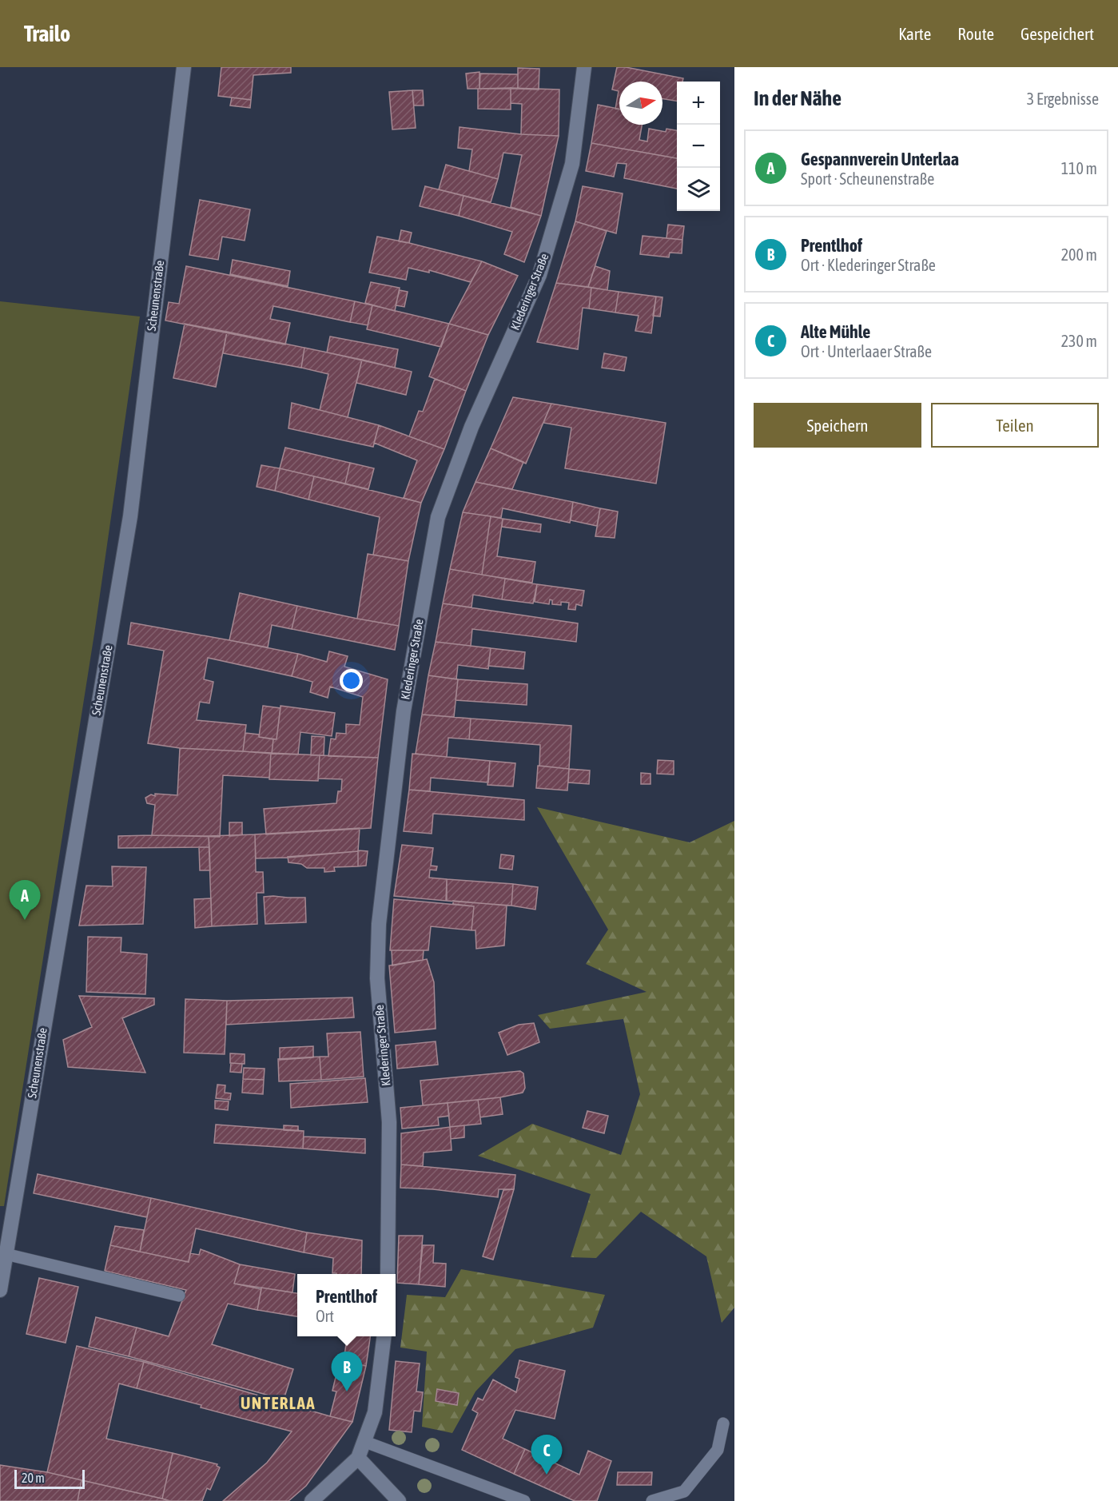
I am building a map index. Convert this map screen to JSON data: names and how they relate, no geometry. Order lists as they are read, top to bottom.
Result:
{
  "streets": {
    "street": ["Klederinger Straße", "Scheunenstraße"]
  },
  "districts": ["UNTERLAA"],
  "scale_bar": "20 m",
  "north": "right",
  "page": {
    "header": "Trailo",
    "nav": ["Karte", "Route", "Gespeichert"],
    "heading": ["In der Nähe", "3 Ergebnisse"],
    "map_buttons": ["+", "−"],
    "list": [
      {
        "mark": "A",
        "name": "Gespannverein Unterlaa",
        "note": "Sport · Scheunenstraße",
        "value": "110 m"
      },
      {
        "mark": "B",
        "name": "Prentlhof",
        "note": "Ort · Klederinger Straße",
        "value": "200 m"
      },
      {
        "mark": "C",
        "name": "Alte Mühle",
        "note": "Ort · Unterlaaer Straße",
        "value": "230 m"
      }
    ],
    "buttons": ["Speichern", "Teilen"],
    "pins": ["A", "B", "C"],
    "popup": ["Prentlhof", "Ort"],
    "scale": "20 m"
  }
}
